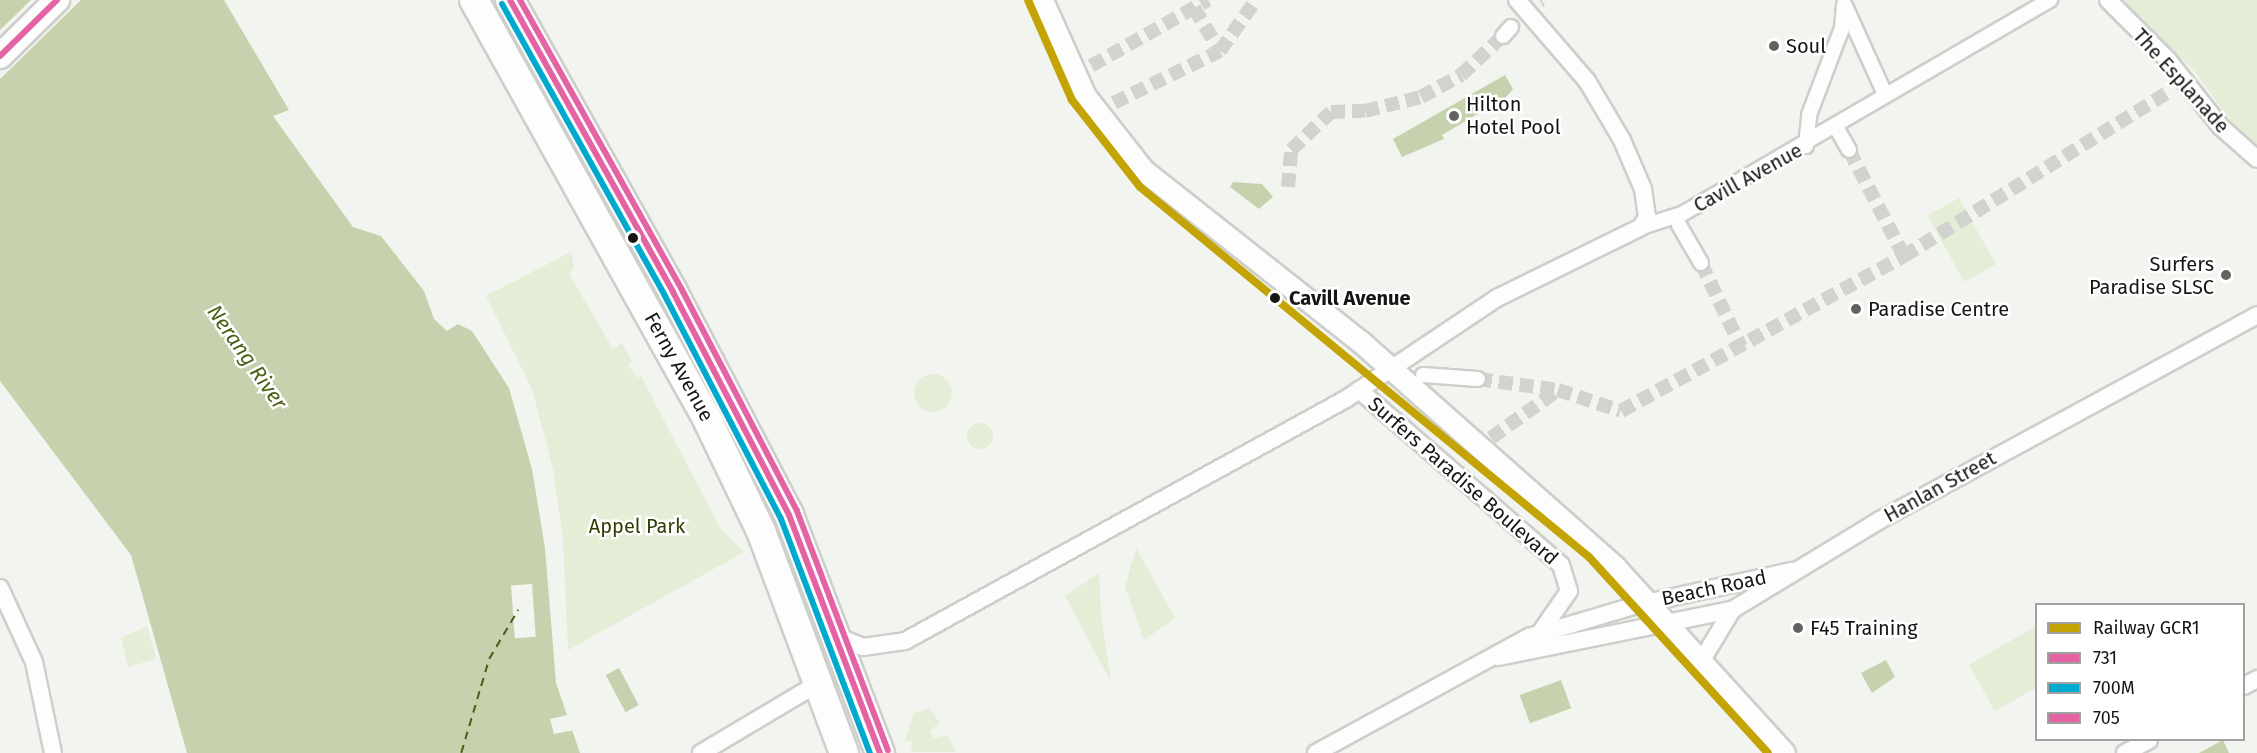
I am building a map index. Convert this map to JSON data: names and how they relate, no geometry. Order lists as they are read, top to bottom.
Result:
{
  "streets": {
    "highway": ["Ferny Avenue"],
    "street": [
      "The Esplanade",
      "Cavill Avenue",
      "Surfers Paradise Boulevard",
      "Hanlan Street",
      "Beach Road"
    ]
  },
  "crossings": [
    ["Cavill Avenue", "Ferny Avenue"],
    ["Cavill Avenue", "Surfers Paradise Boulevard"],
    ["Surfers Paradise Boulevard", "Hanlan Street"],
    ["Surfers Paradise Boulevard", "Beach Road"],
    ["Hanlan Street", "Beach Road"]
  ],
  "water": ["Nerang River"],
  "parks": ["Appel Park"],
  "places": [
    "Soul",
    "Hilton Hotel Pool",
    "Surfers Paradise SLSC",
    "Cavill Avenue",
    "Paradise Centre",
    "F45 Training"
  ],
  "lines": [
    "rail line GCR1",
    "transit line 731",
    "transit line 705",
    "transit line 700M"
  ],
  "legend": [
    "Railway GCR1",
    "731",
    "700M",
    "705"
  ]
}
